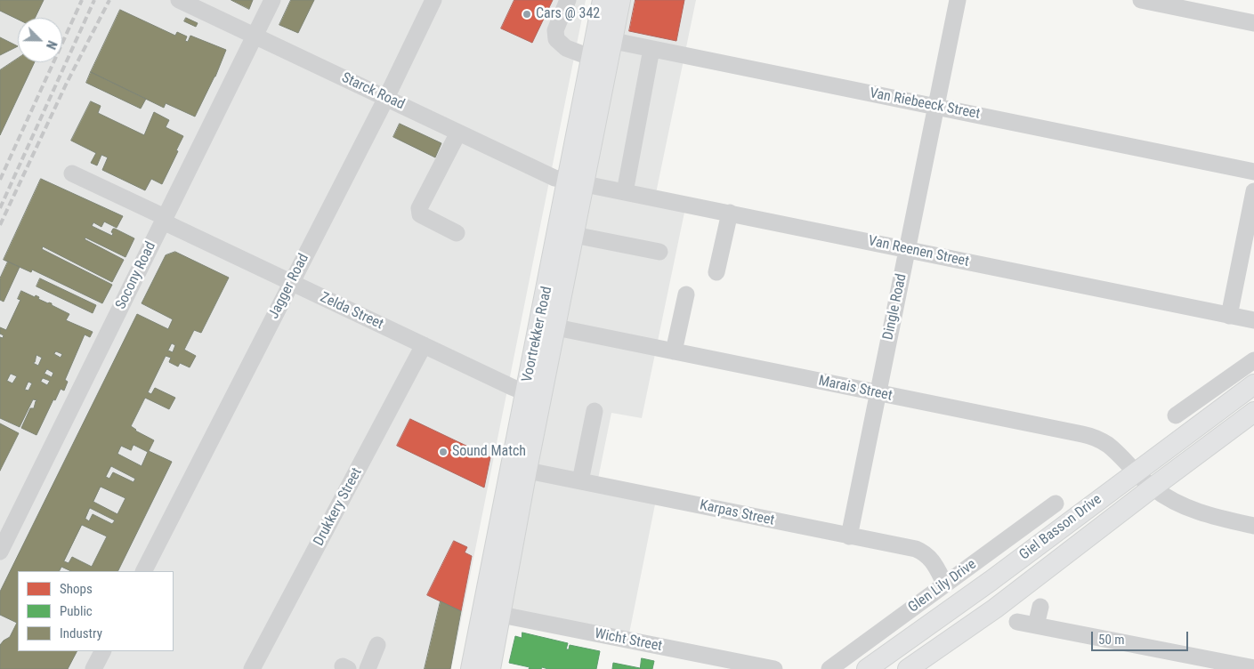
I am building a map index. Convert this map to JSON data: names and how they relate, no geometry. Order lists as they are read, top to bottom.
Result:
{
  "streets": {
    "main road": ["Voortrekker Road", "Giel Basson Drive"],
    "street": [
      "Starck Road",
      "Van Riebeeck Street",
      "Van Reenen Street",
      "Socony Road",
      "Jagger Road",
      "Dingle Road",
      "Zelda Street",
      "Marais Street",
      "Drukkery Street",
      "Karpas Street",
      "Glen Lily Drive",
      "Wicht Street"
    ]
  },
  "crossings": [
    ["Starck Road", "Van Reenen Street"],
    ["Starck Road", "Socony Road"],
    ["Starck Road", "Jagger Road"],
    ["Starck Road", "Voortrekker Road"],
    ["Van Riebeeck Street", "Dingle Road"],
    ["Van Riebeeck Street", "Voortrekker Road"],
    ["Van Reenen Street", "Dingle Road"],
    ["Van Reenen Street", "Voortrekker Road"],
    ["Socony Road", "Zelda Street"],
    ["Jagger Road", "Zelda Street"],
    ["Dingle Road", "Marais Street"],
    ["Dingle Road", "Karpas Street"],
    ["Zelda Street", "Voortrekker Road"],
    ["Zelda Street", "Drukkery Street"],
    ["Voortrekker Road", "Marais Street"],
    ["Voortrekker Road", "Karpas Street"],
    ["Voortrekker Road", "Wicht Street"],
    ["Marais Street", "Giel Basson Drive"],
    ["Karpas Street", "Glen Lily Drive"]
  ],
  "places": ["Cars @ 342", "Sound Match"],
  "legend": ["Shops", "Public", "Industry"],
  "scale_bar": "50 m",
  "north": "bottom right"
}
